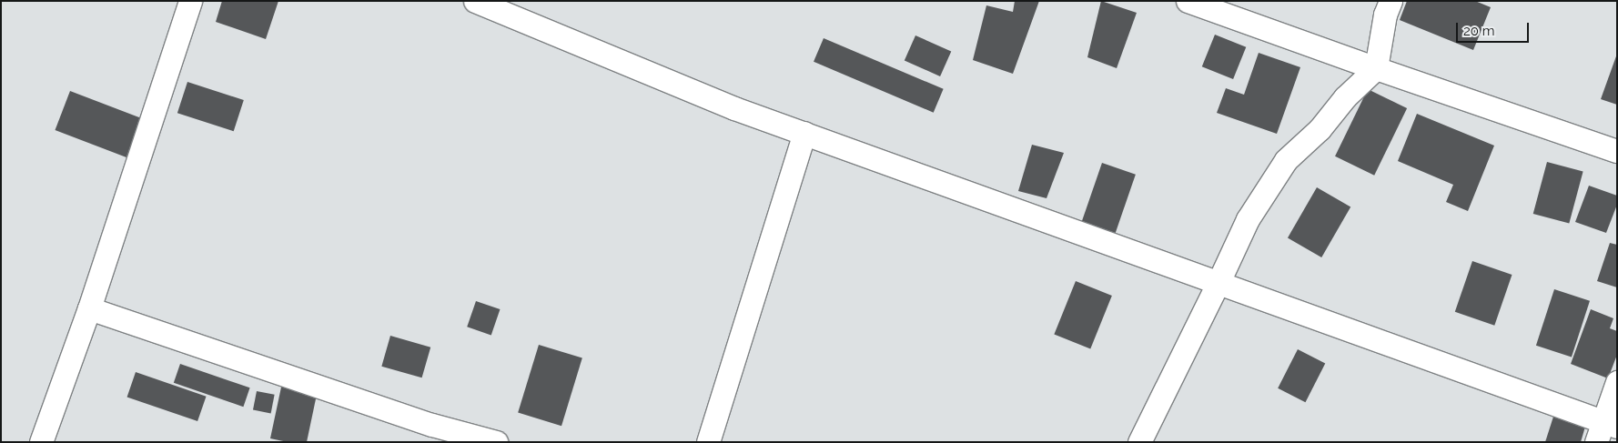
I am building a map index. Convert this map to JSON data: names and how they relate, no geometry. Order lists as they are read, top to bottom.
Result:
{
  "scale_bar": "20 m"
}
